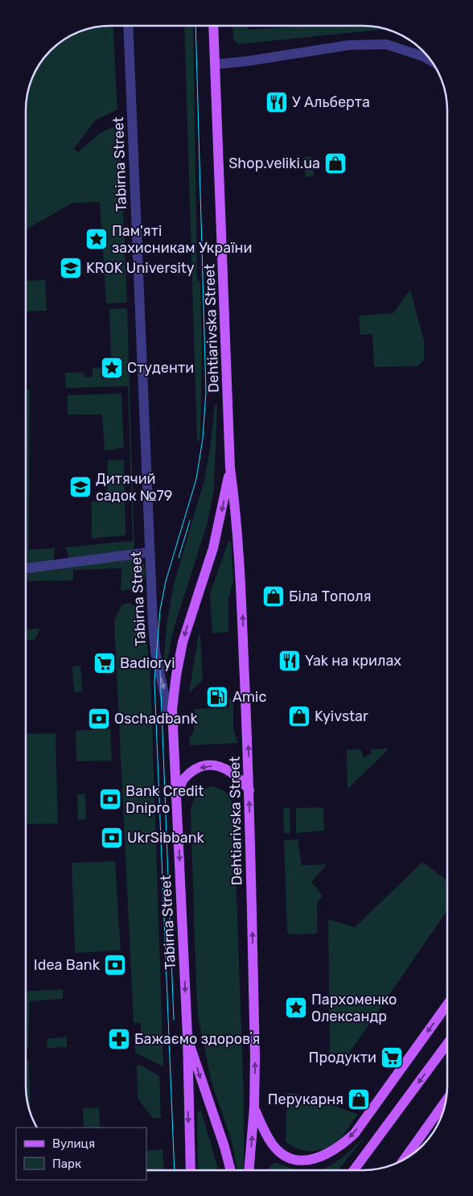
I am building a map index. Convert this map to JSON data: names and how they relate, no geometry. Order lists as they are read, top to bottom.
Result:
{
  "streets": {
    "main road": ["Tabirna Street", "Dehtiarivska Street"]
  },
  "crossings": [
    ["Tabirna Street", "Dehtiarivska Street"]
  ],
  "one_way": ["Tabirna Street"],
  "places": {
    "restaurant": ["У Альберта", "Yak на крилах"],
    "shop": [
      "Shop.veliki.ua",
      "Біла Тополя",
      "Kyivstar",
      "Перукарня"
    ],
    "place": ["Пам'яті захисникам України", "Студенти", "Пархоменко Олександр"],
    "school or university": ["KROK University", "Дитячий садок №79"],
    "supermarket": ["Badioryi", "Продукти"],
    "fuel station": ["Amic"],
    "bank": [
      "Oschadbank",
      "Bank Credit Dnipro",
      "UkrSibbank",
      "Idea Bank"
    ],
    "pharmacy": ["Бажаємо здоровʼя"]
  },
  "legend": ["Вулиця", "Парк"]
}
